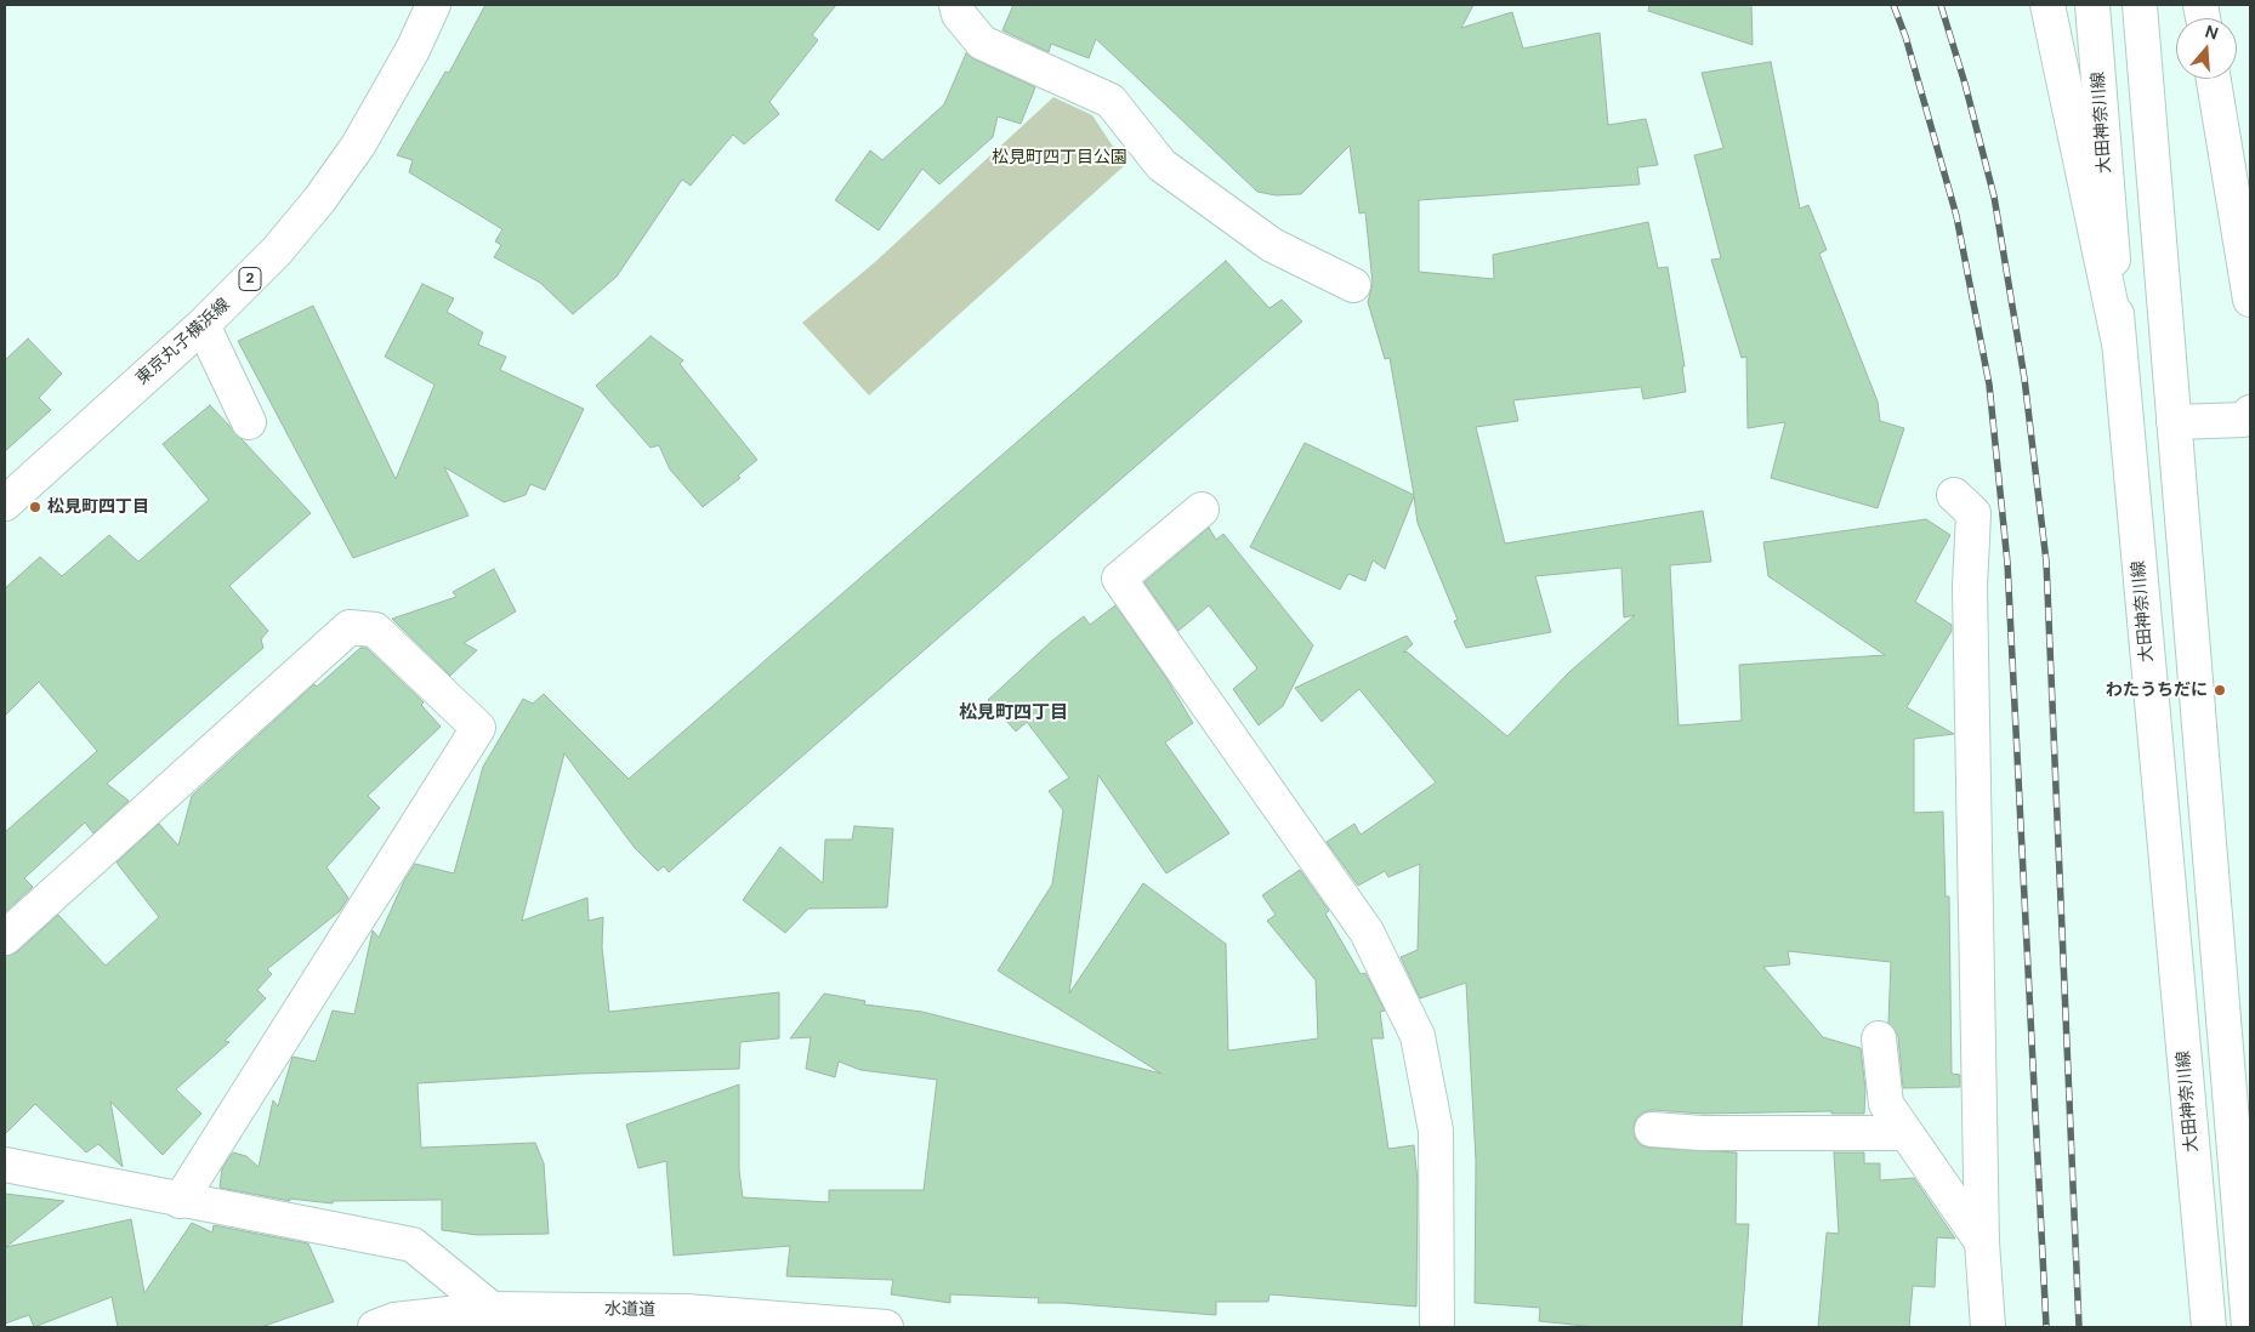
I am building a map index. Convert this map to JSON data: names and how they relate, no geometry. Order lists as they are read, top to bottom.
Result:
{
  "streets": {
    "main road": [
      "大田神奈川線",
      "2",
      "東京丸子横浜線",
      "水道道"
    ]
  },
  "districts": ["松見町四丁目"],
  "parks": ["松見町四丁目公園"],
  "places": ["松見町四丁目", "わたうちだに"],
  "north": "top"
}
